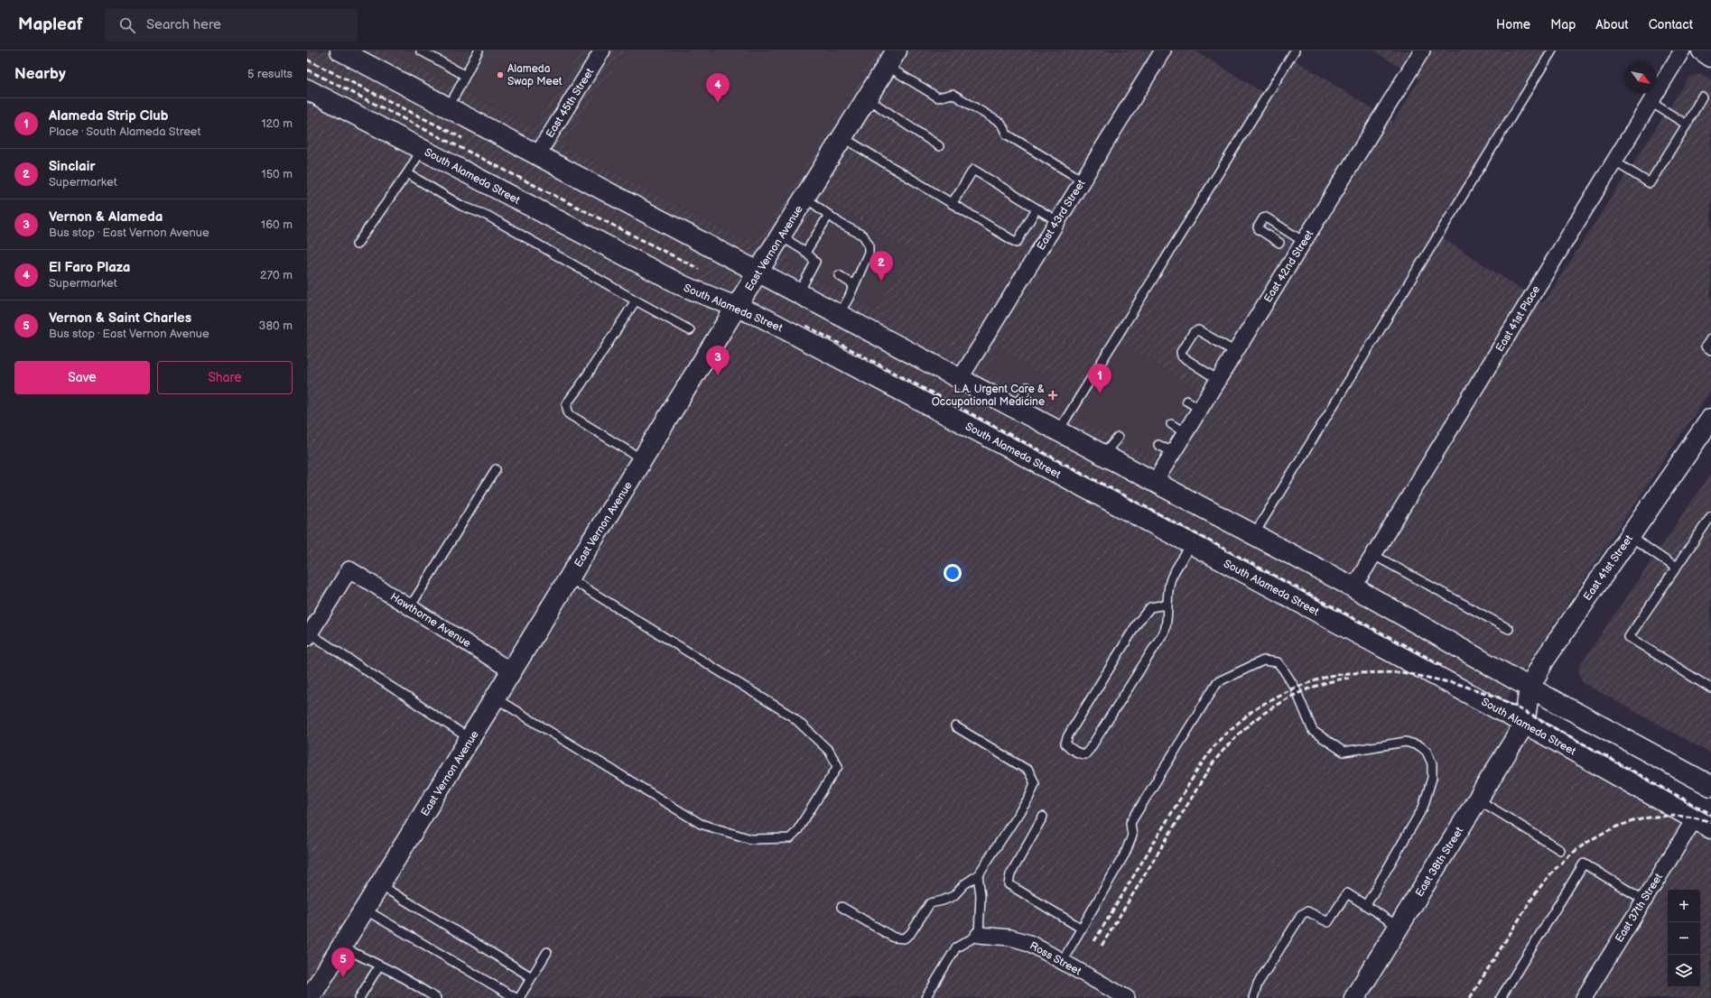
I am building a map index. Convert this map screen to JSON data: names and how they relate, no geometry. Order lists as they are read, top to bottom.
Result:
{
  "streets": {
    "main road": [
      "South Alameda Street",
      "East Vernon Avenue",
      "East 41st Street",
      "East 38th Street"
    ],
    "street": [
      "East 45th Street",
      "East 43rd Street",
      "East 42nd Street",
      "East 41st Place",
      "Hawthorne Avenue",
      "East 37th Street",
      "Ross Street"
    ]
  },
  "crossings": [
    ["South Alameda Street", "East Vernon Avenue"],
    ["South Alameda Street", "East 41st Street"],
    ["South Alameda Street", "East 38th Street"],
    ["South Alameda Street", "East 37th Street"],
    ["East Vernon Avenue", "Hawthorne Avenue"],
    ["East 41st Street", "East 38th Street"]
  ],
  "places": {
    "other": ["Alameda Swap Meet"],
    "health": ["L.A. Urgent Care & Occupational Medicine"]
  },
  "north": "bottom right",
  "page": {
    "header": "Mapleaf",
    "search": "Search here",
    "nav": [
      "Home",
      "Map",
      "About",
      "Contact"
    ],
    "heading": ["Nearby", "5 results"],
    "pins": [
      "4",
      "2",
      "3",
      "1",
      "5"
    ],
    "list": [
      {
        "mark": "1",
        "name": "Alameda Strip Club",
        "note": "Place · South Alameda Street",
        "value": "120 m"
      },
      {
        "mark": "2",
        "name": "Sinclair",
        "note": "Supermarket",
        "value": "150 m"
      },
      {
        "mark": "3",
        "name": "Vernon & Alameda",
        "note": "Bus stop · East Vernon Avenue",
        "value": "160 m"
      },
      {
        "mark": "4",
        "name": "El Faro Plaza",
        "note": "Supermarket",
        "value": "270 m"
      },
      {
        "mark": "5",
        "name": "Vernon & Saint Charles",
        "note": "Bus stop · East Vernon Avenue",
        "value": "380 m"
      }
    ],
    "buttons": ["Save", "Share"],
    "map_buttons": ["+", "−"]
  }
}
